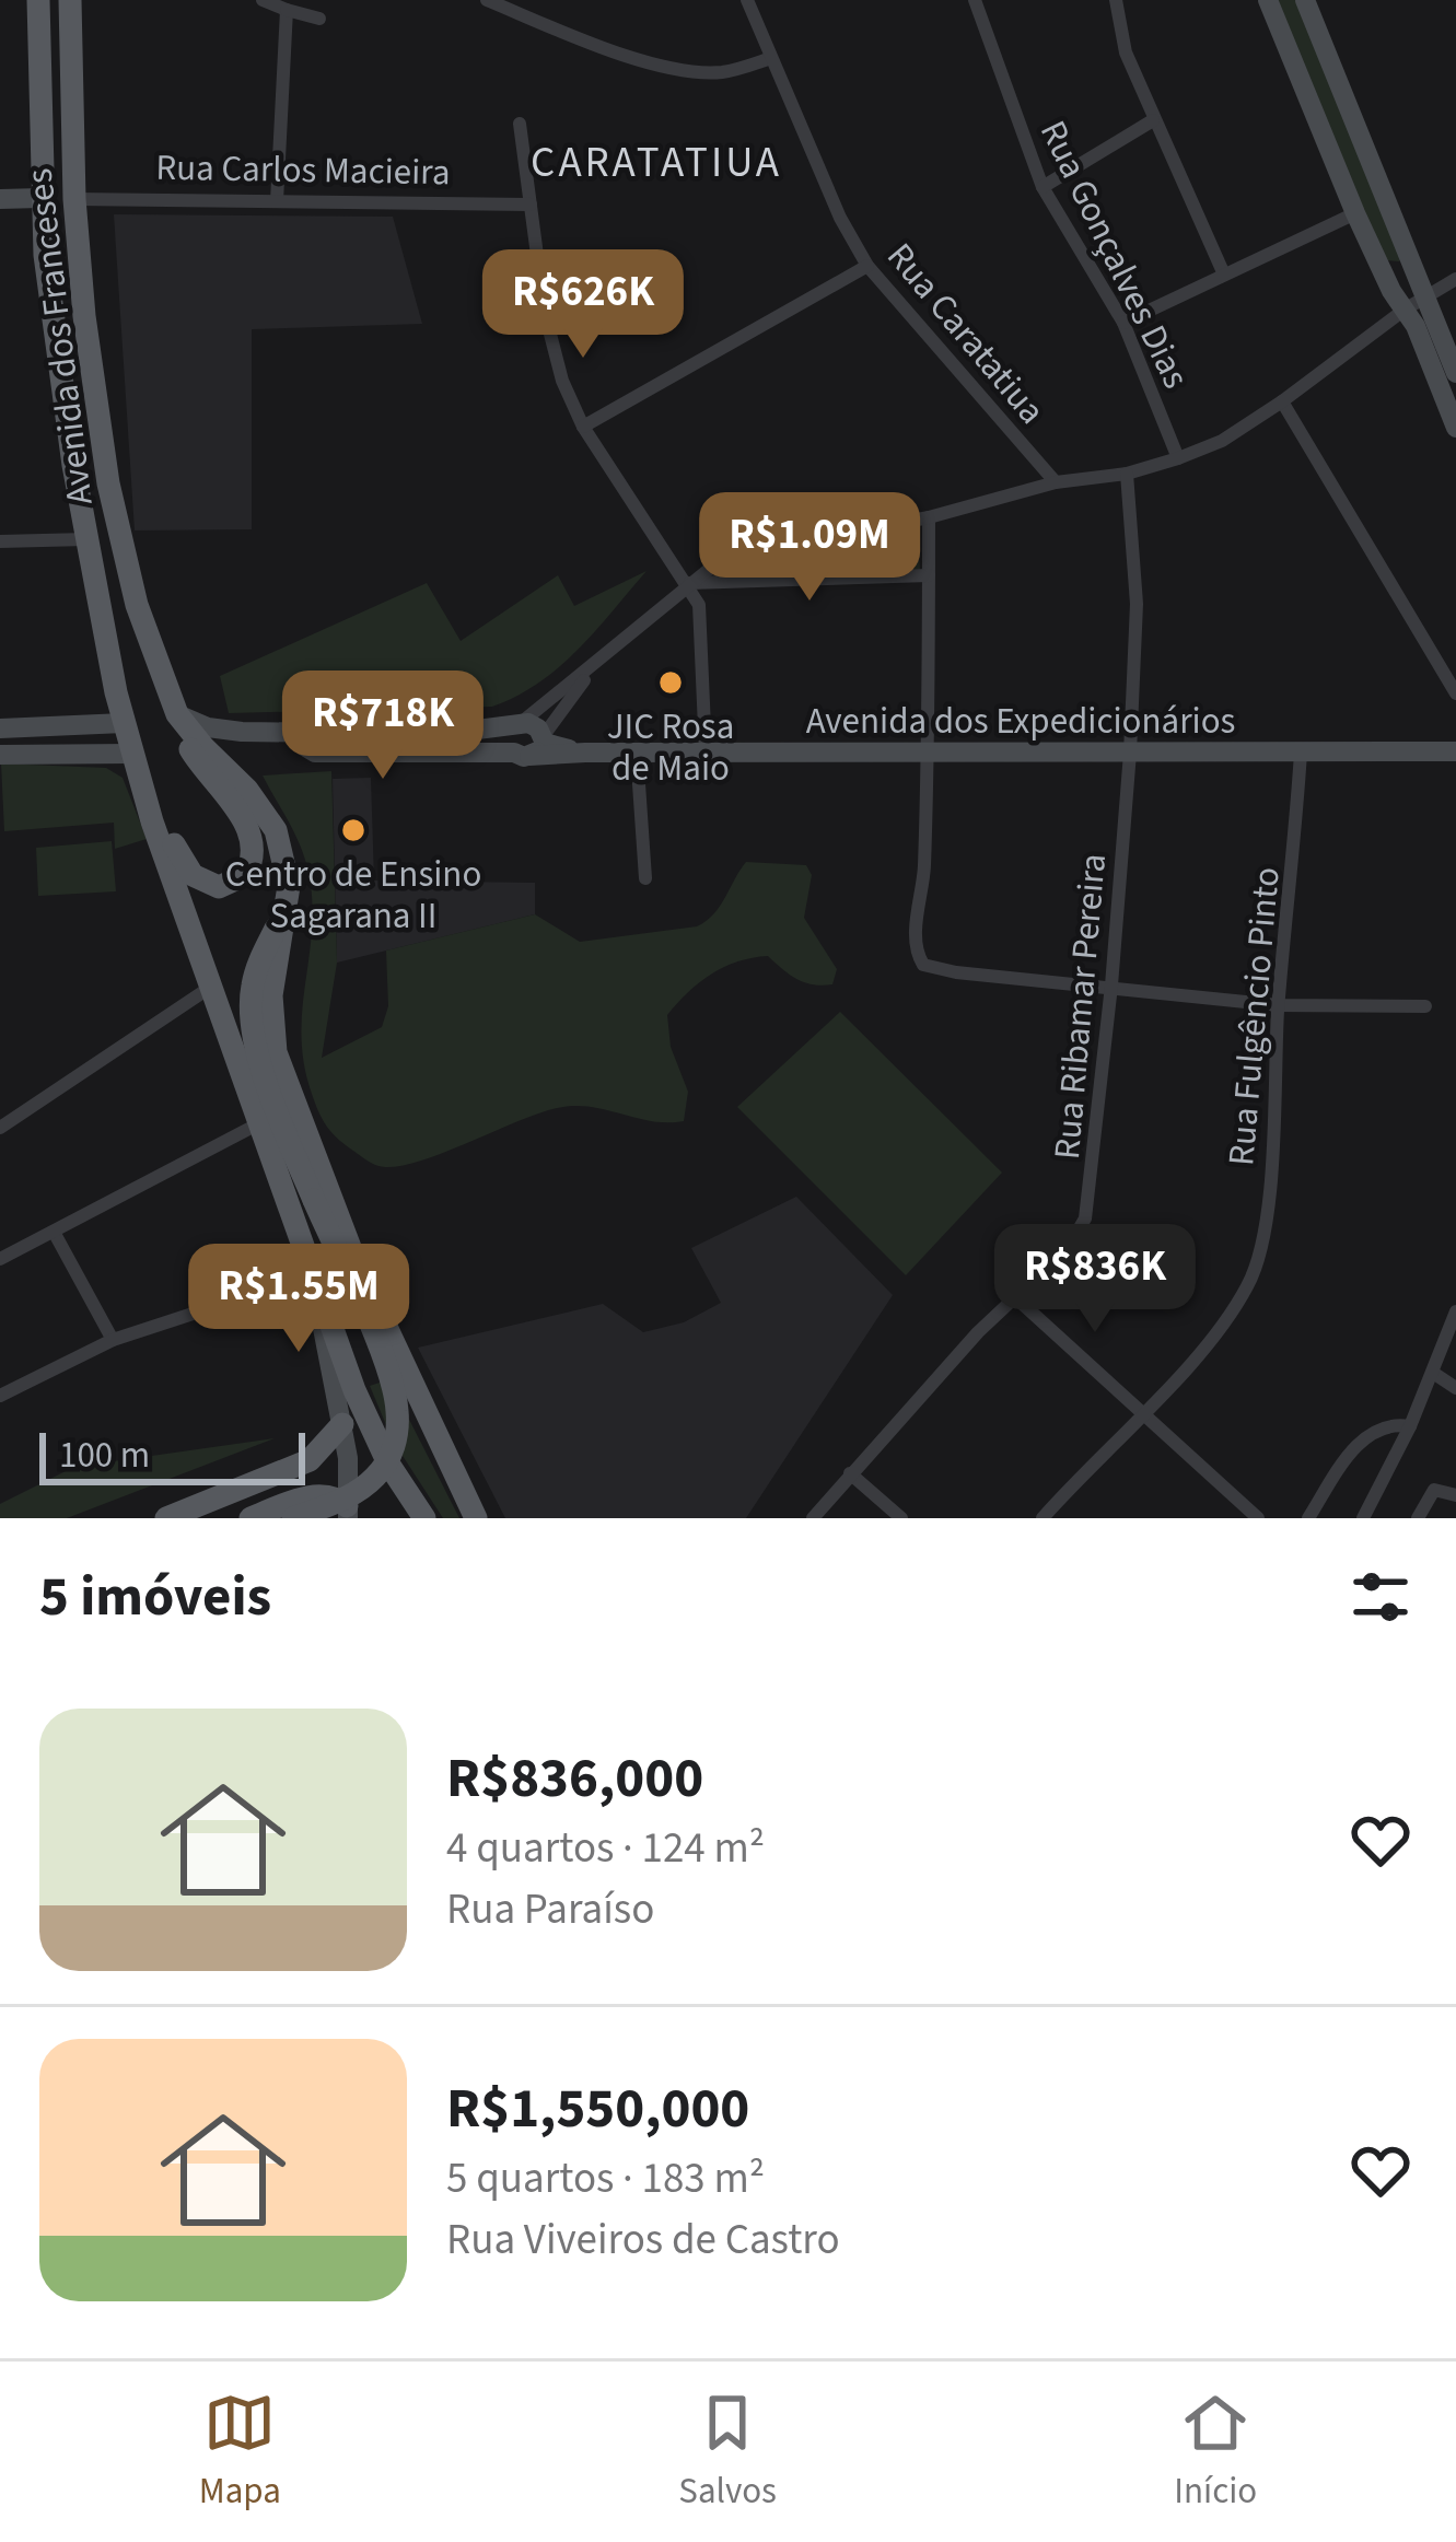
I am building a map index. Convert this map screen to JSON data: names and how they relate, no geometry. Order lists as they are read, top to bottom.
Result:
{
  "streets": {
    "main road": ["Avenida dos Franceses"],
    "street": [
      "Rua Carlos Macieira",
      "Rua Gonçalves Dias",
      "Rua Caratatiua",
      "Avenida dos Expedicionários",
      "Rua Ribamar Pereira",
      "Rua Fulgêncio Pinto"
    ]
  },
  "crossings": [
    ["Rua Carlos Macieira", "Avenida dos Franceses"],
    ["Avenida dos Franceses", "Avenida dos Expedicionários"],
    ["Avenida dos Expedicionários", "Rua Ribamar Pereira"],
    ["Avenida dos Expedicionários", "Rua Fulgêncio Pinto"]
  ],
  "districts": ["CARATATIUA"],
  "places": ["JIC Rosa de Maio", "Centro de Ensino Sagarana II"],
  "scale_bar": "100 m",
  "page": {
    "price": [
      "R$626K",
      "R$1.09M",
      "R$718K",
      "R$836K",
      "R$1.55M"
    ],
    "scale": "100 m",
    "heading": "5 imóveis",
    "list": [
      {
        "name": "R$836,000",
        "note": "4 quartos · 124 m² · Rua Paraíso"
      },
      {
        "name": "R$1,550,000",
        "note": "5 quartos · 183 m² · Rua Viveiros de Castro"
      }
    ],
    "tabs": ["Mapa", "Salvos", "Início"]
  }
}
